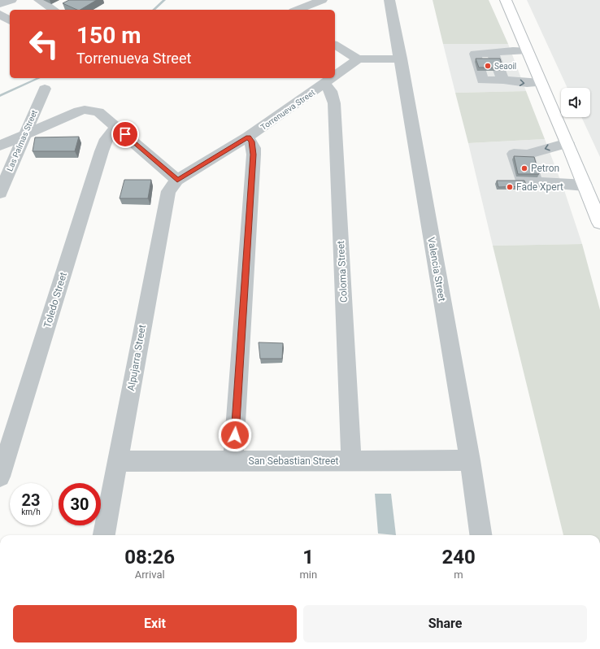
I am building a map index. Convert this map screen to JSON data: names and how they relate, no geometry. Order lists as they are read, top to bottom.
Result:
{
  "streets": {
    "street": [
      "Torrenueva Street",
      "Las Palmas Street",
      "Valencia Street",
      "Coloma Street",
      "Toledo Street",
      "Alpujarra Street",
      "San Sebastian Street"
    ]
  },
  "crossings": [
    ["Torrenueva Street", "Coloma Street"],
    ["Torrenueva Street", "Alpujarra Street"],
    ["Valencia Street", "San Sebastian Street"],
    ["Coloma Street", "San Sebastian Street"],
    ["Alpujarra Street", "San Sebastian Street"]
  ],
  "places": ["Seaoil", "Petron", "Fade Xpert"],
  "page": {
    "turn": ["150 m", "Torrenueva Street"],
    "speed": "23 km/h",
    "limit": "30",
    "eta": [
      "08:26",
      "Arrival",
      "1",
      "min",
      "240",
      "m"
    ],
    "buttons": ["Exit", "Share"]
  }
}
